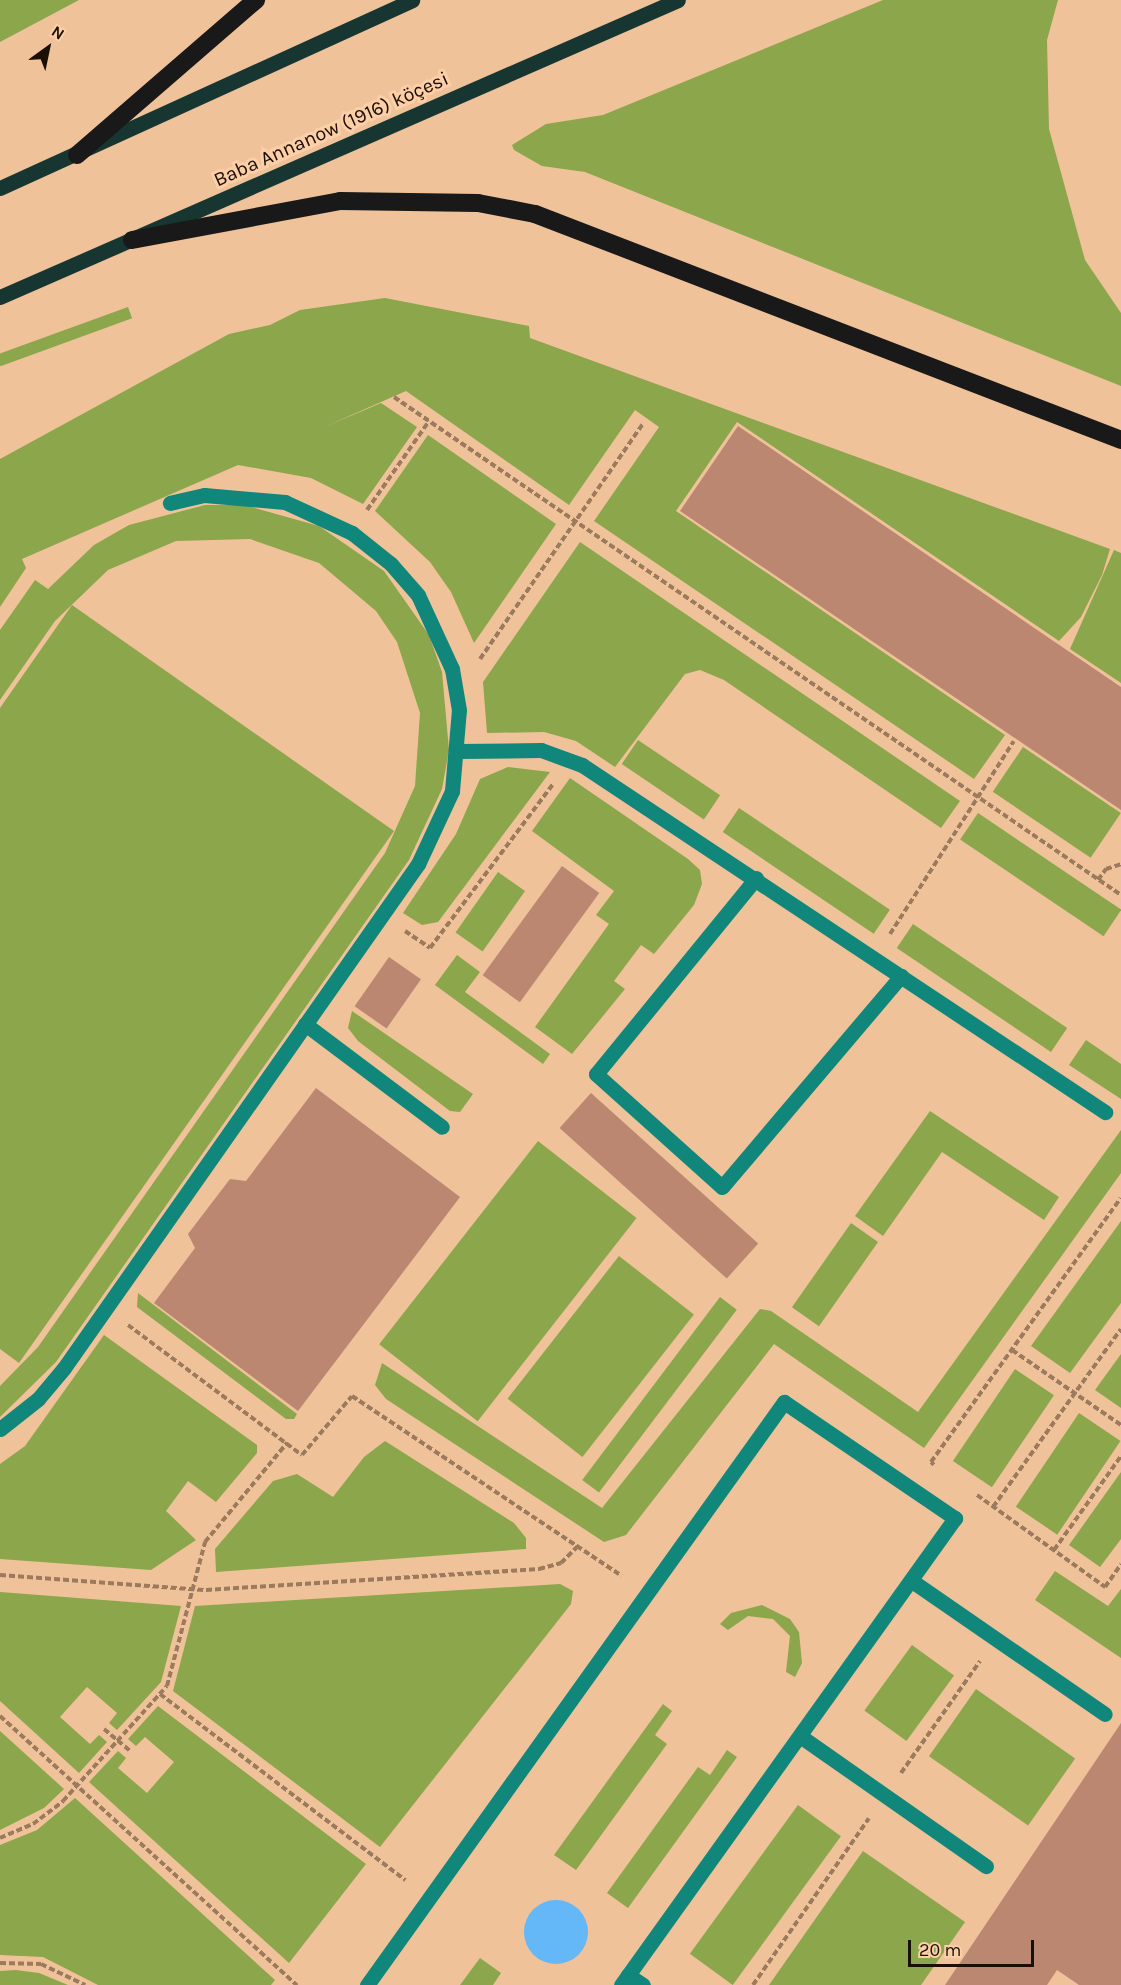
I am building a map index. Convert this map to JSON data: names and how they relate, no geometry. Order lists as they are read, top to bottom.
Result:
{
  "streets": {
    "main road": ["Baba Annanow (1916) köçesi"]
  },
  "scale_bar": "20 m",
  "north": "top right"
}
